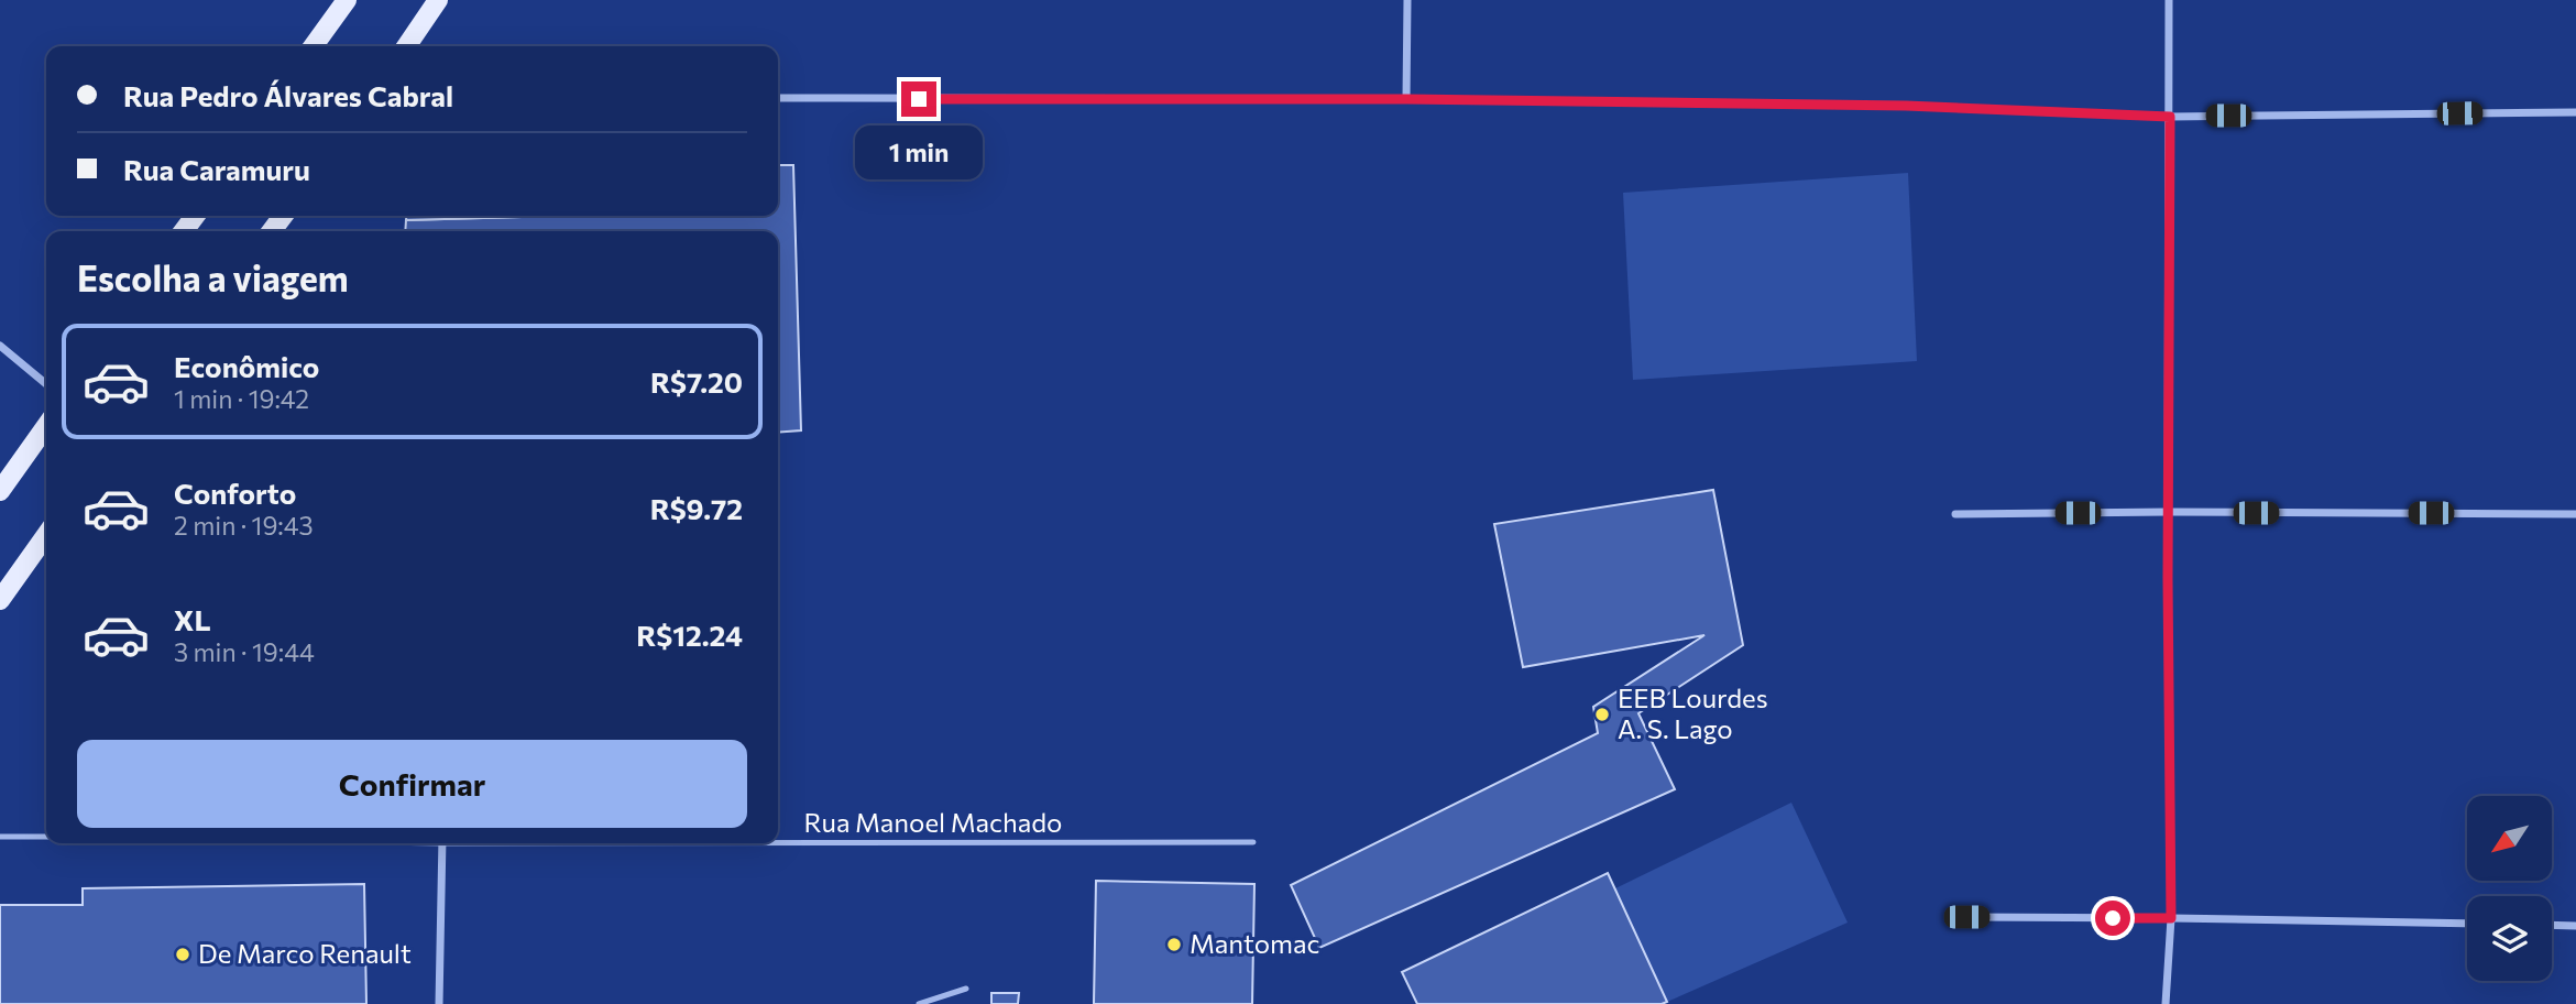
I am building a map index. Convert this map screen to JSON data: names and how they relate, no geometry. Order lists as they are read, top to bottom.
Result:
{
  "streets": {
    "lane": ["Rua Manoel Machado"]
  },
  "places": ["EEB Lourdes A. S. Lago", "Mantomac", "De Marco Renault"],
  "north": "bottom left",
  "page": {
    "banner": ["Rua Pedro Álvares Cabral", "Rua Caramuru"],
    "bubble": "1 min",
    "heading": "Escolha a viagem",
    "list": [
      {
        "name": "Econômico",
        "note": "1 min · 19:42",
        "value": "R$7.20"
      },
      {
        "name": "Conforto",
        "note": "2 min · 19:43",
        "value": "R$9.72"
      },
      {
        "name": "XL",
        "note": "3 min · 19:44",
        "value": "R$12.24"
      }
    ],
    "buttons": "Confirmar"
  }
}
